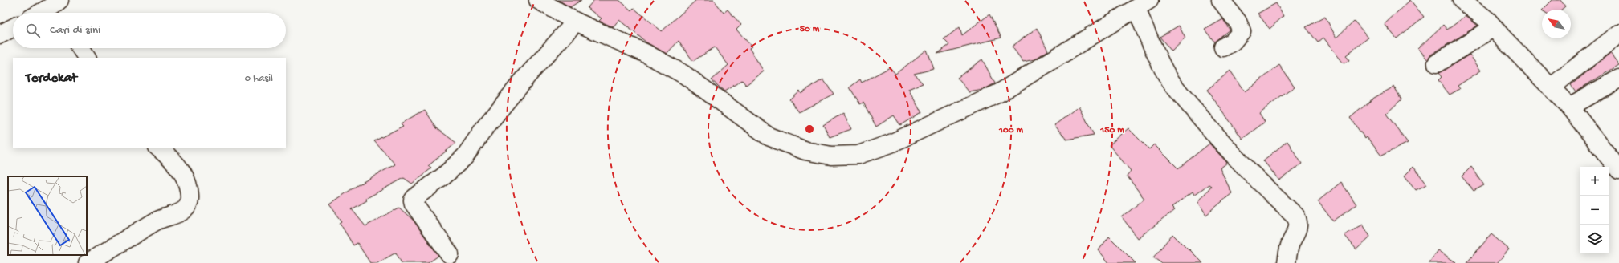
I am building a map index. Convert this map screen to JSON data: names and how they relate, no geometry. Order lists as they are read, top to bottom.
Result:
{
  "north": "top left",
  "page": {
    "search": "Cari di sini",
    "heading": ["Terdekat", "0 hasil"],
    "map_buttons": ["+", "−"]
  },
  "rings": ["50 m", "100 m", "150 m"]
}
